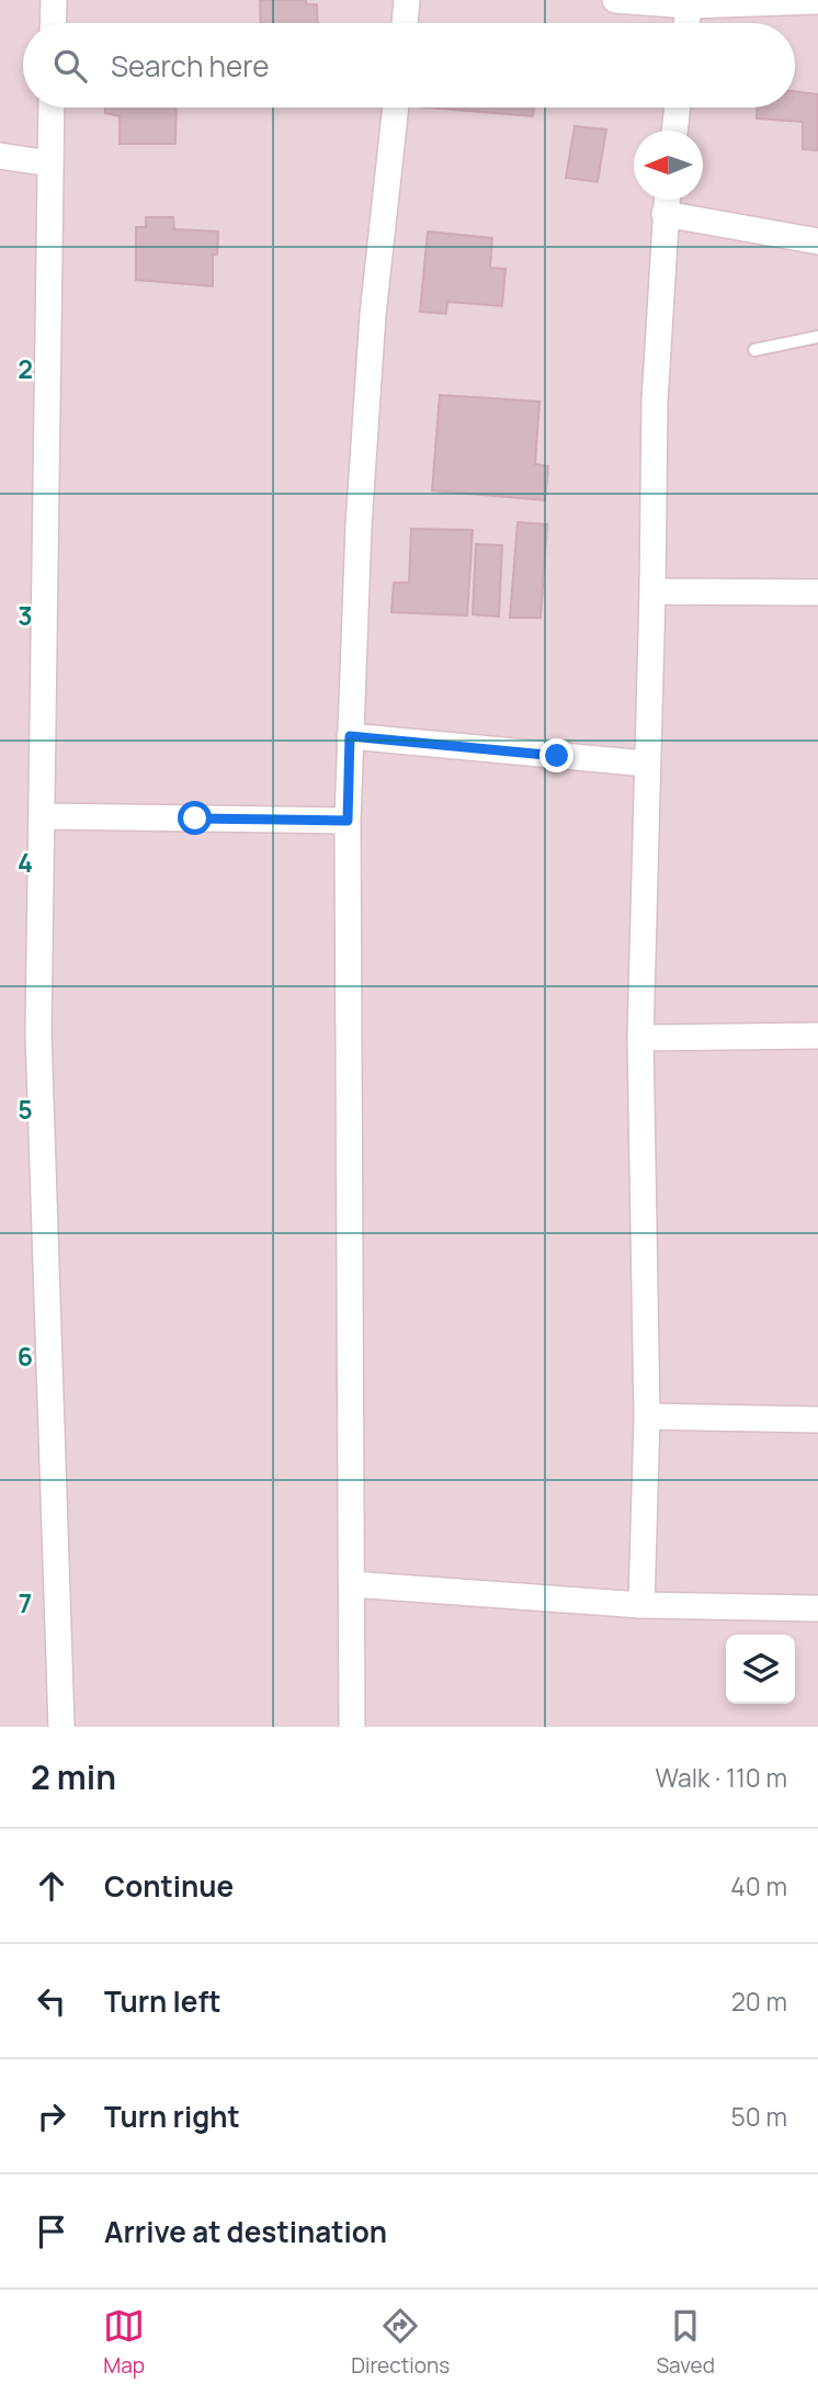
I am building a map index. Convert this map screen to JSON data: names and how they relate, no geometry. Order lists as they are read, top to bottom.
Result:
{
  "north": "left",
  "page": {
    "search": "Search here",
    "heading": ["2 min", "Walk · 110 m"],
    "list": [
      ["Continue", "40 m"],
      ["Turn left", "20 m"],
      ["Turn right", "50 m"],
      "Arrive at destination"
    ],
    "nav": ["Map", "Directions", "Saved"]
  },
  "grid": {
    "rows": [
      "2",
      "3",
      "4",
      "5",
      "6",
      "7"
    ]
  }
}
